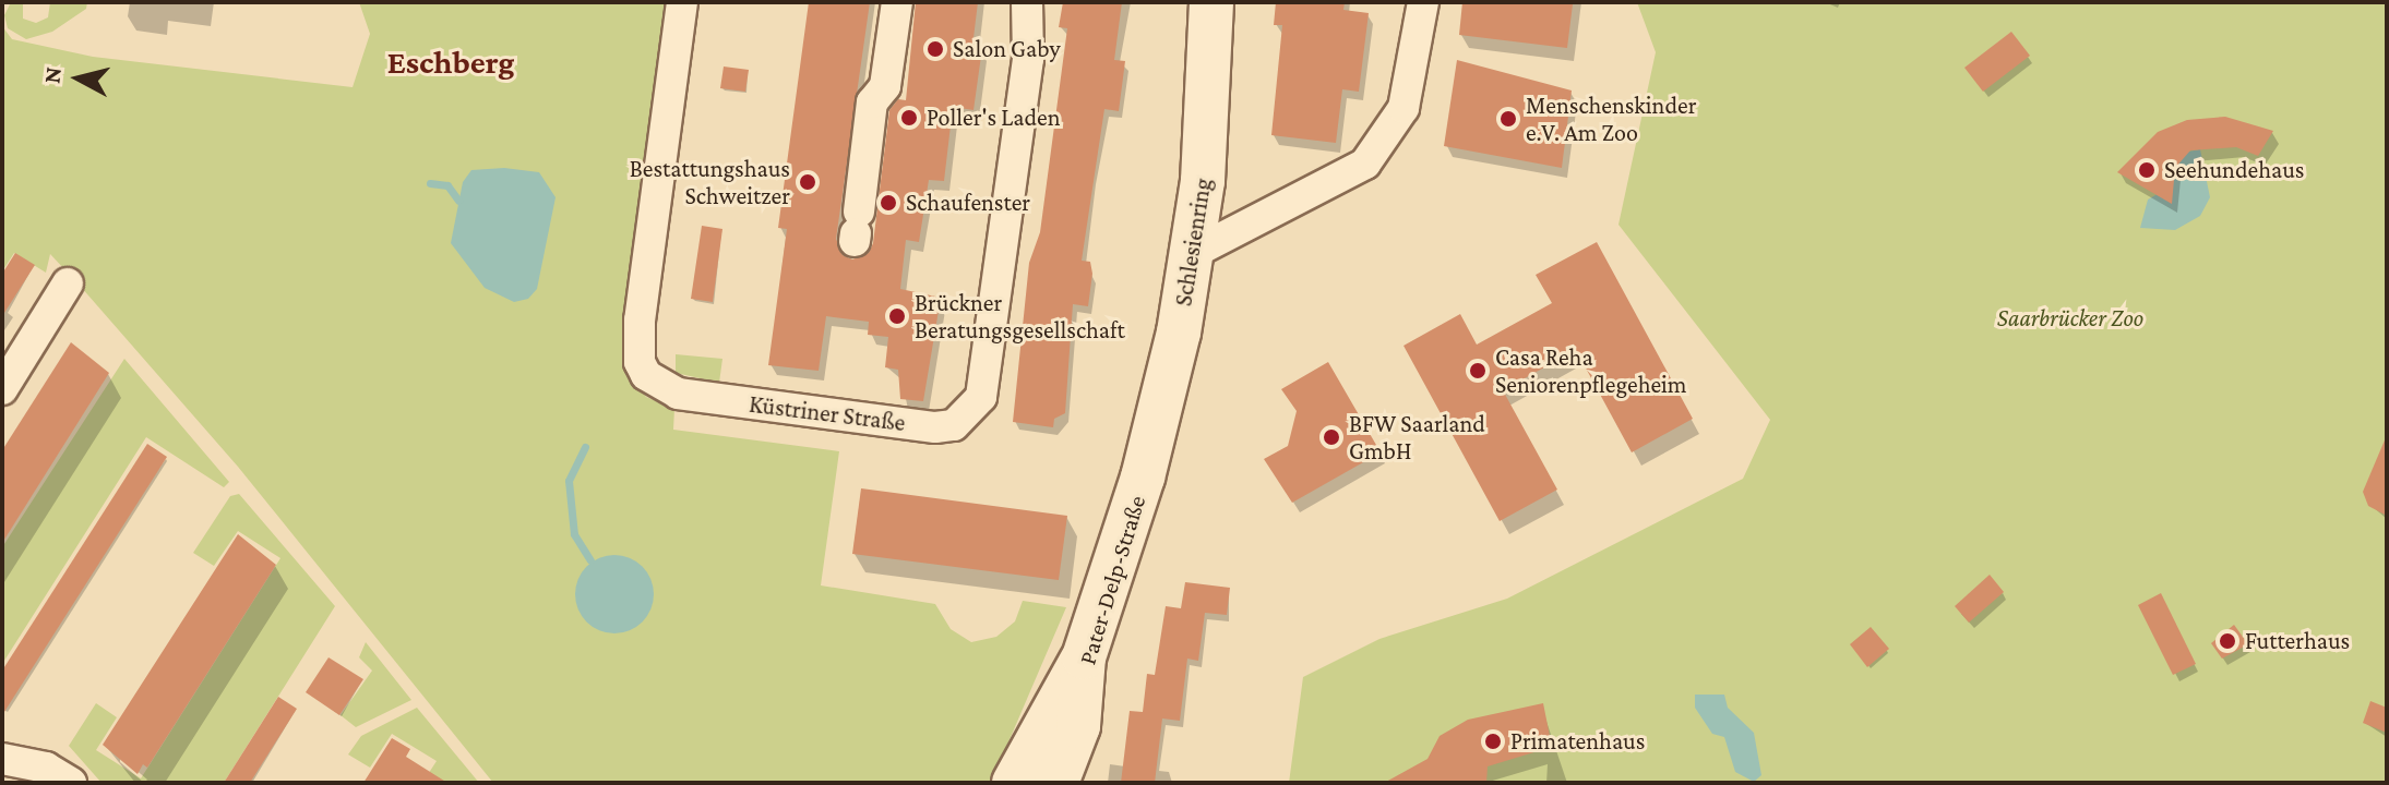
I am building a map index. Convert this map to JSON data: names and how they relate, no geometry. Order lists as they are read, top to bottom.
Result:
{
  "streets": {
    "street": ["Schlesienring", "Küstriner Straße", "Pater-Delp-Straße"]
  },
  "crossings": [
    ["Schlesienring", "Pater-Delp-Straße"]
  ],
  "districts": ["Eschberg"],
  "parks": ["Saarbrücker Zoo"],
  "places": [
    "Salon Gaby",
    "Poller's Laden",
    "Menschenskinder e.V. Am Zoo",
    "Seehundehaus",
    "Bestattungshaus Schweitzer",
    "Schaufenster",
    "Brückner Beratungsgesellschaft",
    "Casa Reha Seniorenpflegeheim",
    "BFW Saarland GmbH",
    "Futterhaus",
    "Primatenhaus"
  ],
  "north": "left"
}
